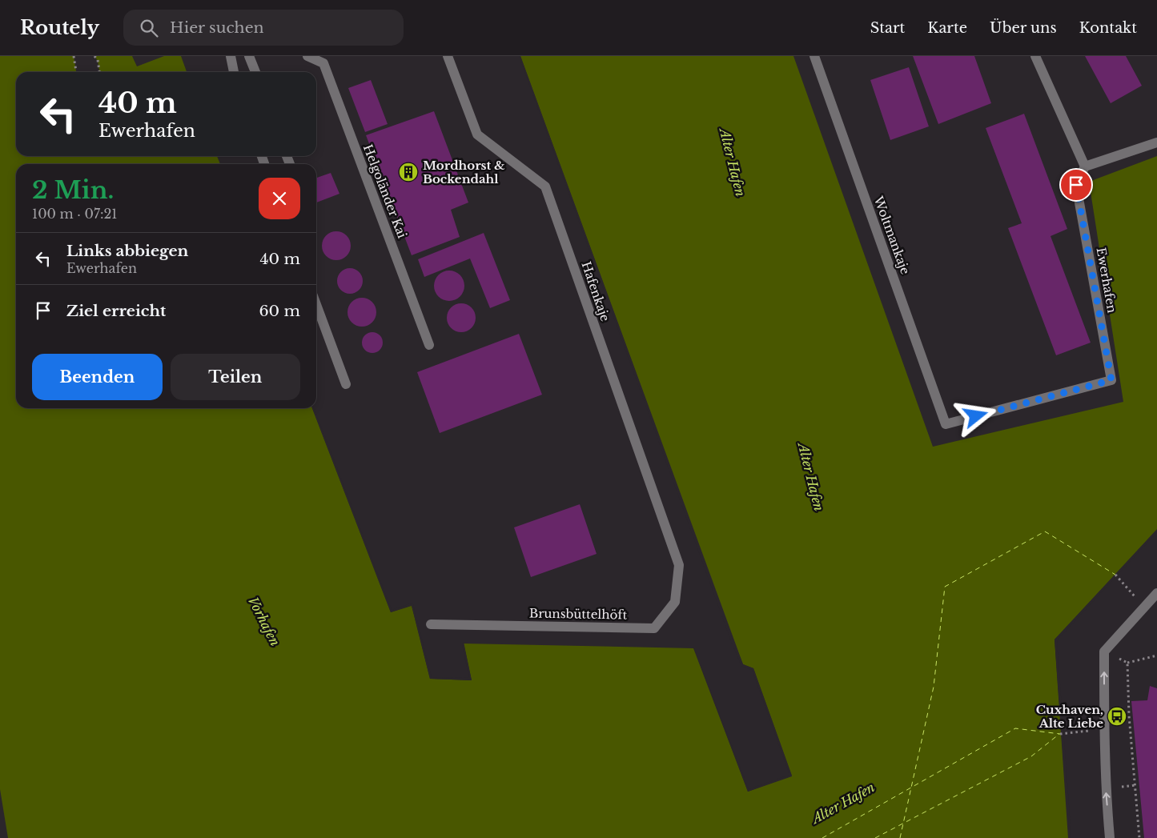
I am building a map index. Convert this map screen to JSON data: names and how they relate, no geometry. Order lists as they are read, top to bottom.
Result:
{
  "streets": {
    "street": [
      "Helgoländer Kai",
      "Woltmankaje",
      "Ewerhafen",
      "Hafenkaje",
      "Brunsbüttelhöft"
    ]
  },
  "crossings": [
    ["Woltmankaje", "Ewerhafen"],
    ["Hafenkaje", "Brunsbüttelhöft"]
  ],
  "water": ["Alter Hafen", "Vorhafen"],
  "places": {
    "building": ["Mordhorst & Bockendahl"],
    "bus stop": ["Cuxhaven, Alte Liebe"]
  },
  "page": {
    "header": "Routely",
    "search": "Hier suchen",
    "nav": [
      "Start",
      "Karte",
      "Über uns",
      "Kontakt"
    ],
    "turn": ["40 m", "Ewerhafen"],
    "heading": ["2 Min.", "100 m · 07:21"],
    "list": [
      {
        "name": "Links abbiegen",
        "note": "Ewerhafen",
        "value": "40 m"
      },
      {
        "name": "Ziel erreicht",
        "value": "60 m"
      }
    ],
    "buttons": ["Beenden", "Teilen"]
  }
}
